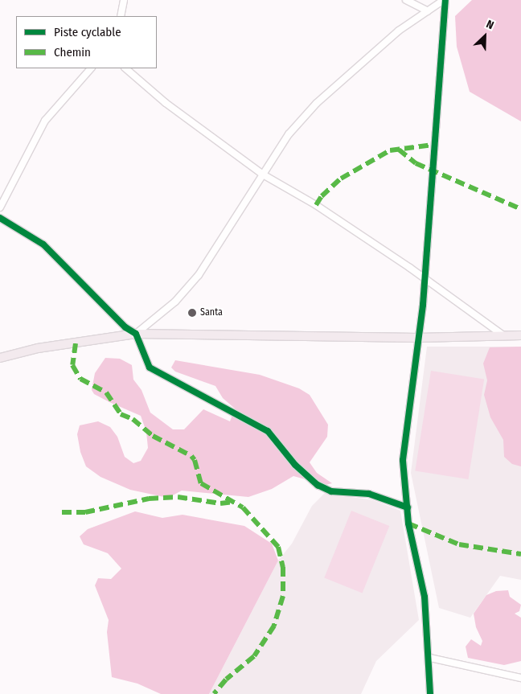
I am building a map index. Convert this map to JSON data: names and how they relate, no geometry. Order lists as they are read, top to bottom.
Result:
{
  "places": ["Santa"],
  "legend": ["Piste cyclable", "Chemin"],
  "north": "top right"
}
